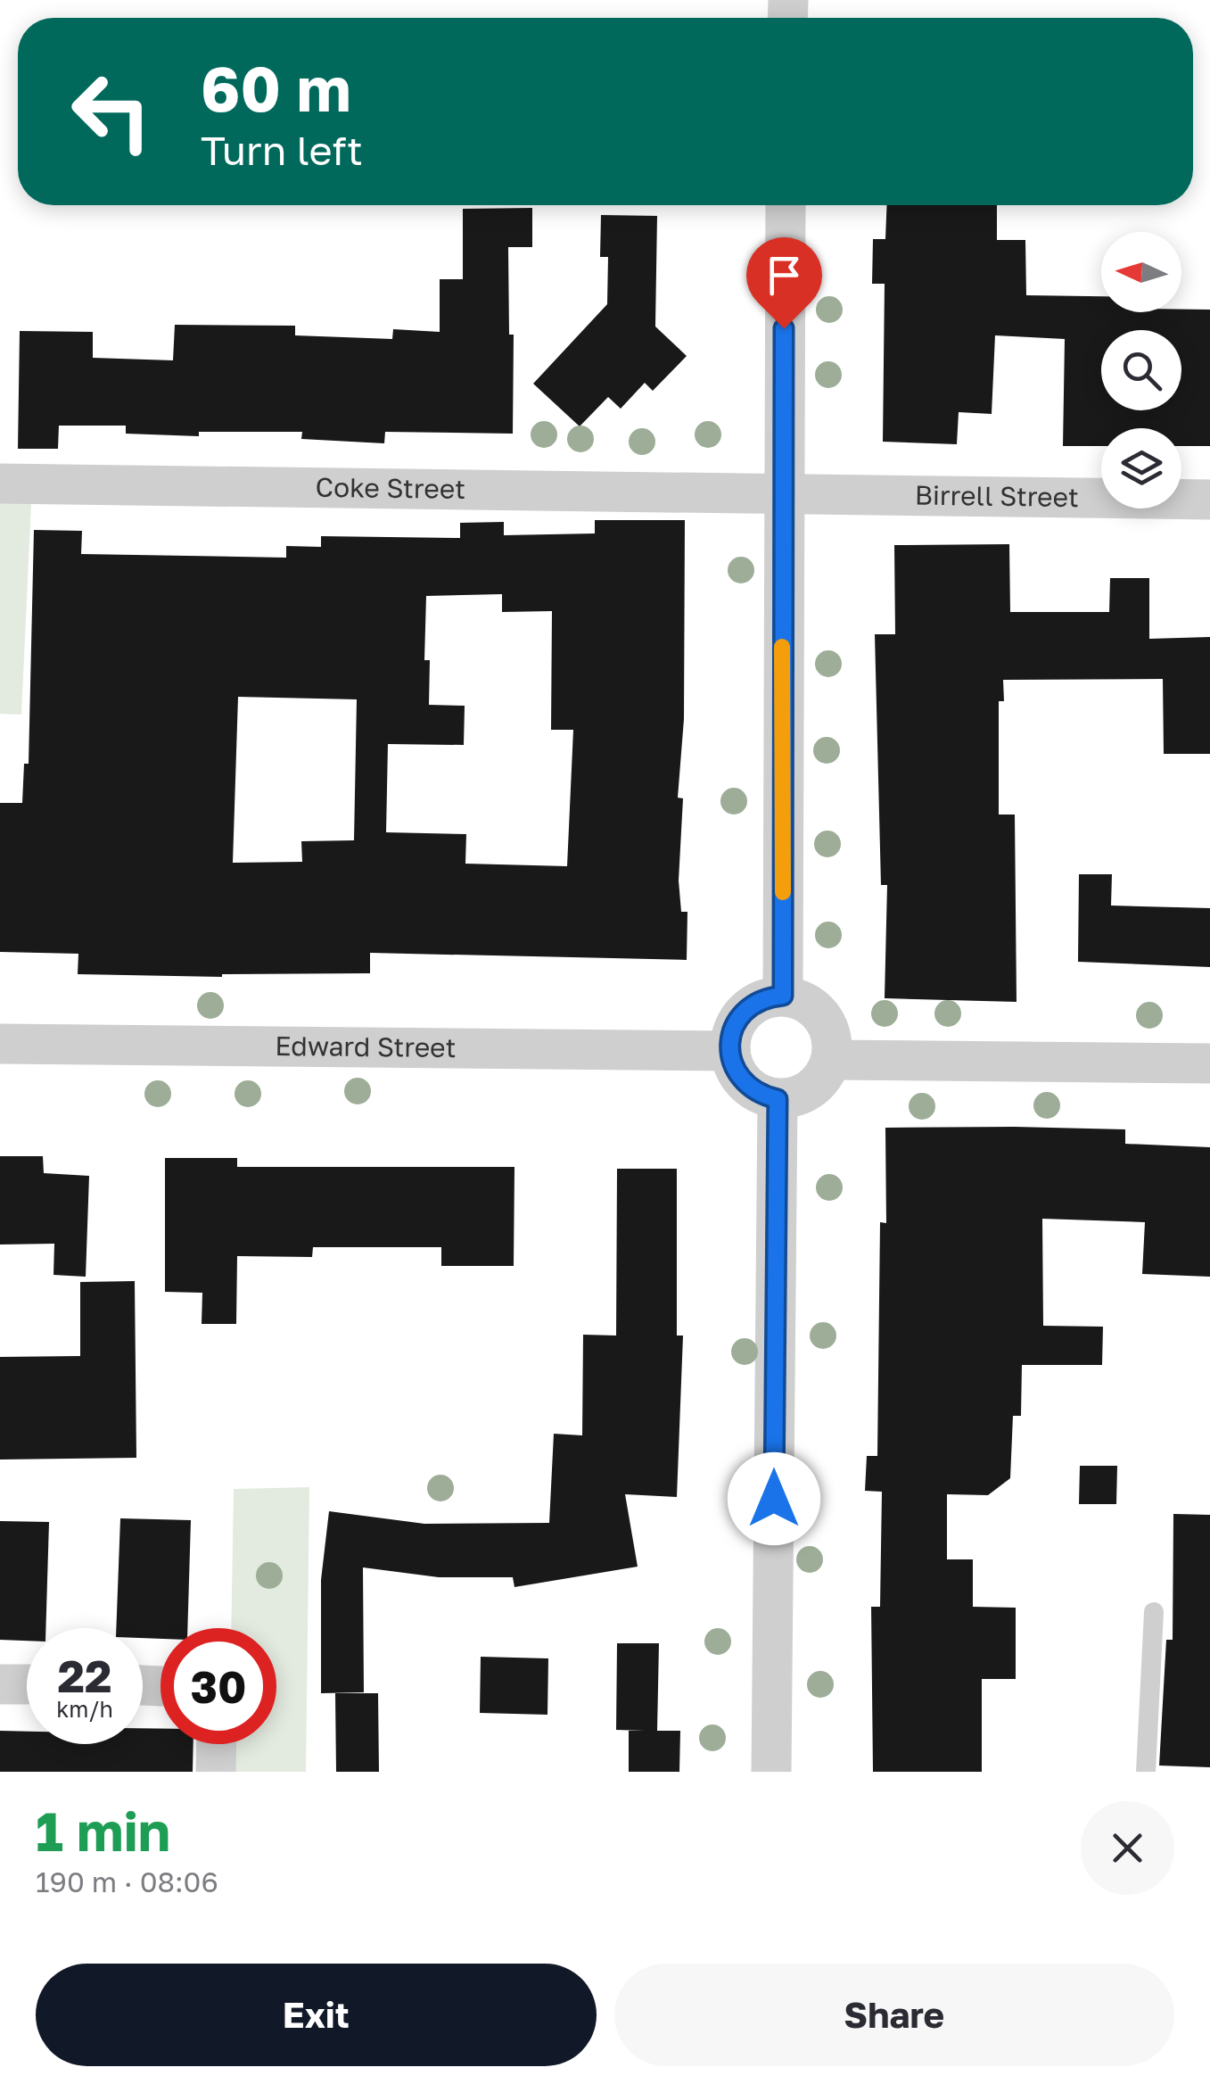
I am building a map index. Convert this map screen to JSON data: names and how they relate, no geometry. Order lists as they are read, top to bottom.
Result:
{
  "streets": {
    "street": ["Coke Street", "Birrell Street", "Edward Street"]
  },
  "crossings": [
    ["Coke Street", "Birrell Street"]
  ],
  "north": "left",
  "page": {
    "turn": ["60 m", "Turn left"],
    "speed": "22 km/h",
    "limit": "30",
    "heading": ["1 min", "190 m · 08:06"],
    "buttons": ["Exit", "Share"]
  }
}
